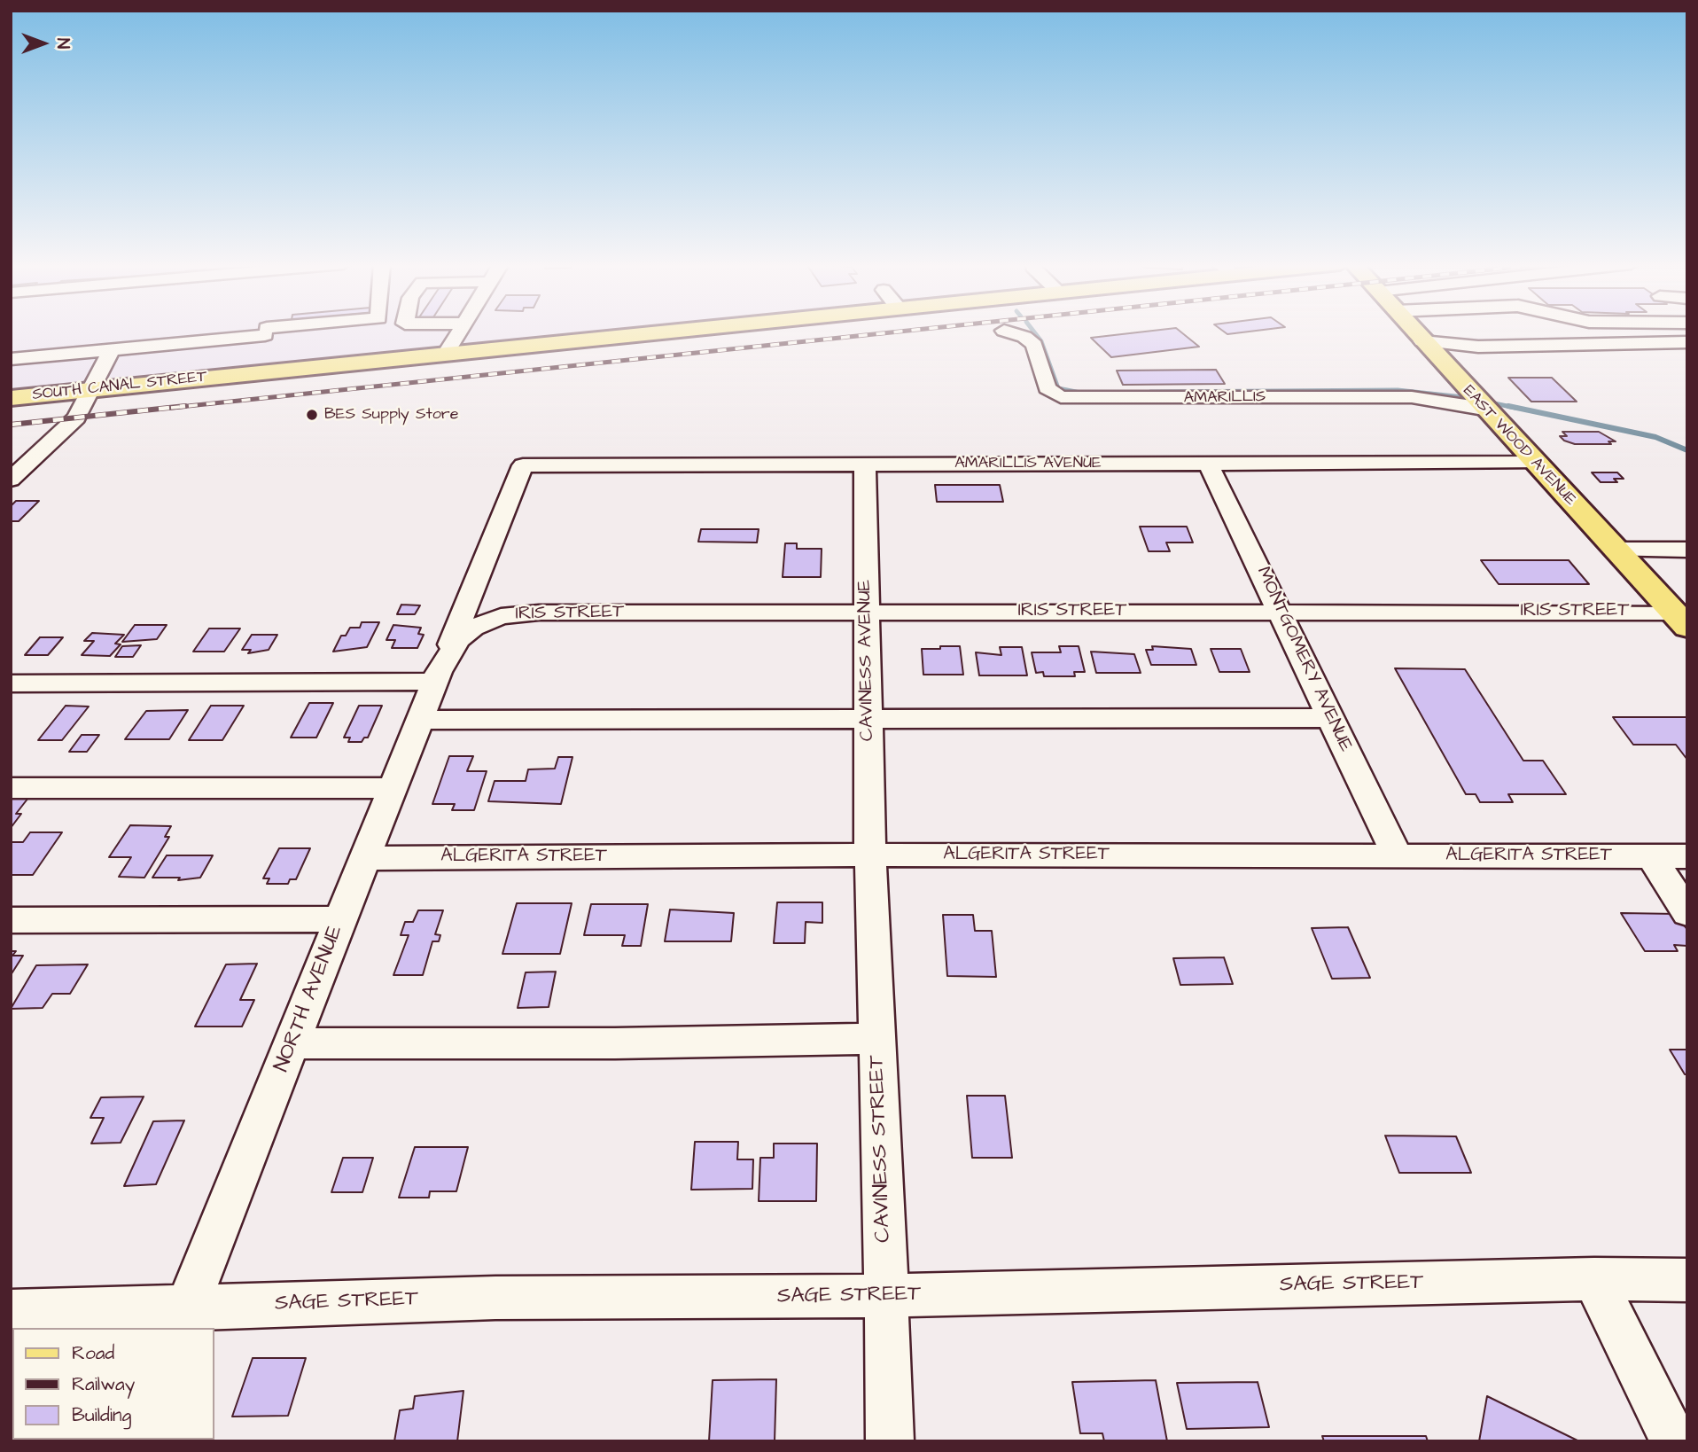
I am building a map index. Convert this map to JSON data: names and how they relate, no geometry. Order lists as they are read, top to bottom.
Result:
{
  "streets": {
    "main road": ["SOUTH CANAL STREET", "EAST WOOD AVENUE"],
    "street": [
      "AMARILLIS",
      "AMARILLIS AVENUE",
      "IRIS STREET",
      "MONTGOMERY AVENUE",
      "CAVINESS AVENUE",
      "ALGERITA STREET",
      "NORTH AVENUE",
      "CAVINESS STREET",
      "SAGE STREET"
    ]
  },
  "crossings": [
    ["AMARILLIS", "EAST WOOD AVENUE"],
    ["EAST WOOD AVENUE", "AMARILLIS AVENUE"],
    ["EAST WOOD AVENUE", "IRIS STREET"],
    ["AMARILLIS AVENUE", "MONTGOMERY AVENUE"],
    ["AMARILLIS AVENUE", "CAVINESS AVENUE"],
    ["AMARILLIS AVENUE", "NORTH AVENUE"],
    ["IRIS STREET", "MONTGOMERY AVENUE"],
    ["IRIS STREET", "CAVINESS AVENUE"],
    ["IRIS STREET", "NORTH AVENUE"],
    ["MONTGOMERY AVENUE", "ALGERITA STREET"],
    ["CAVINESS AVENUE", "ALGERITA STREET"],
    ["CAVINESS AVENUE", "CAVINESS STREET"],
    ["ALGERITA STREET", "NORTH AVENUE"],
    ["ALGERITA STREET", "CAVINESS STREET"],
    ["NORTH AVENUE", "SAGE STREET"],
    ["CAVINESS STREET", "SAGE STREET"]
  ],
  "places": ["BES Supply Store"],
  "legend": ["Road", "Railway", "Building"],
  "north": "right"
}
